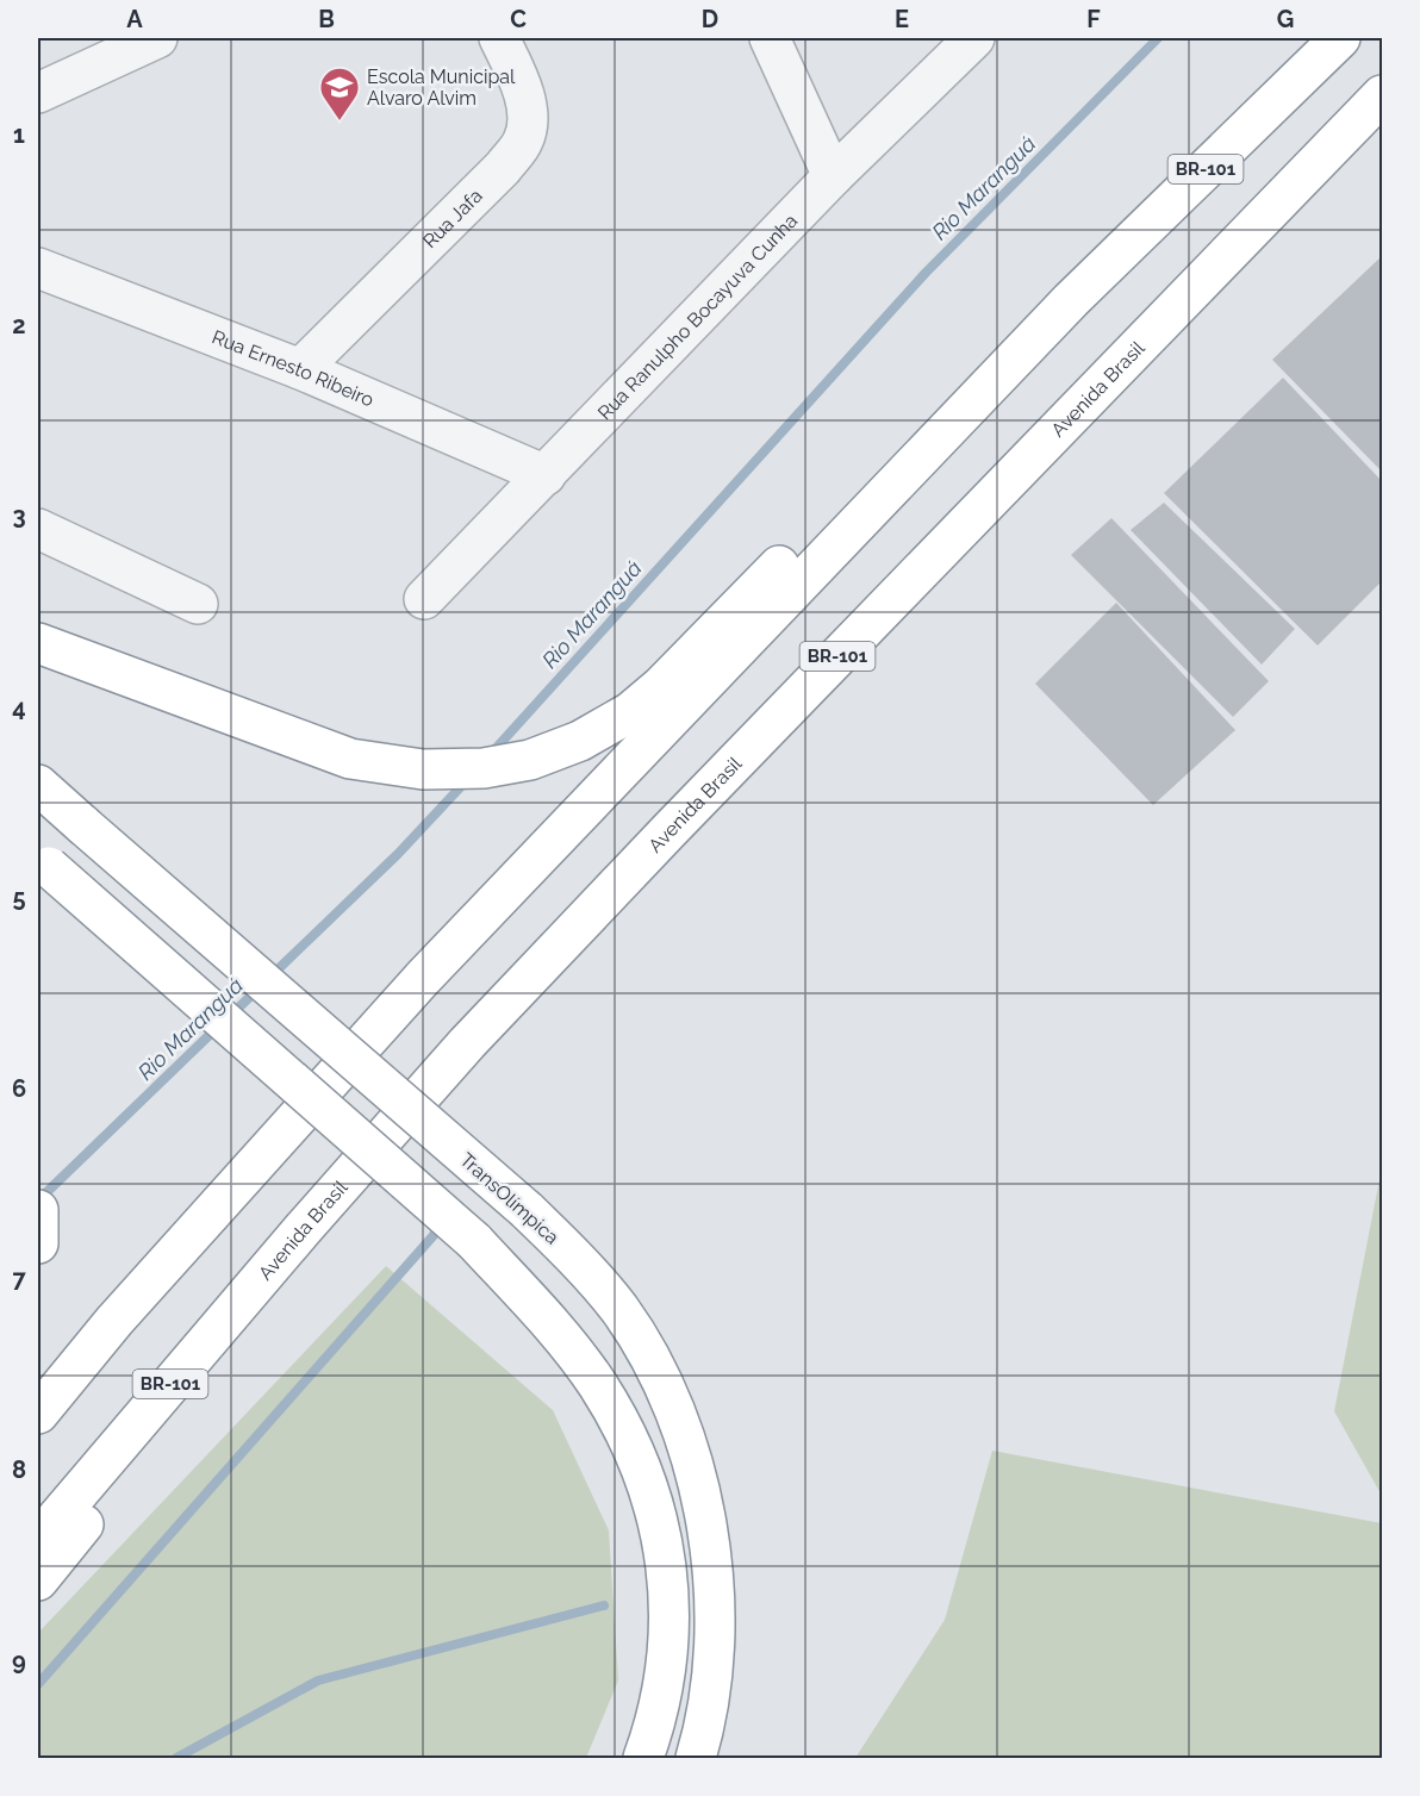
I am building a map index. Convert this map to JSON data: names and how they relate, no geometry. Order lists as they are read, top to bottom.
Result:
{
  "streets": {
    "highway": ["BR-101", "Avenida Brasil", "TransOlímpica"],
    "street": ["Rua Jafa", "Rua Ranulpho Bocayuva Cunha", "Rua Ernesto Ribeiro"]
  },
  "crossings": [
    ["Rua Jafa", "Rua Ernesto Ribeiro"],
    ["Rua Ranulpho Bocayuva Cunha", "Rua Ernesto Ribeiro"]
  ],
  "water": ["Rio Maranguá"],
  "places": {
    "school or university": ["Escola Municipal Alvaro Alvim"]
  },
  "grid": {
    "columns": [
      "A",
      "B",
      "C",
      "D",
      "E",
      "F",
      "G"
    ],
    "rows": [
      "1",
      "2",
      "3",
      "4",
      "5",
      "6",
      "7",
      "8",
      "9"
    ]
  }
}
